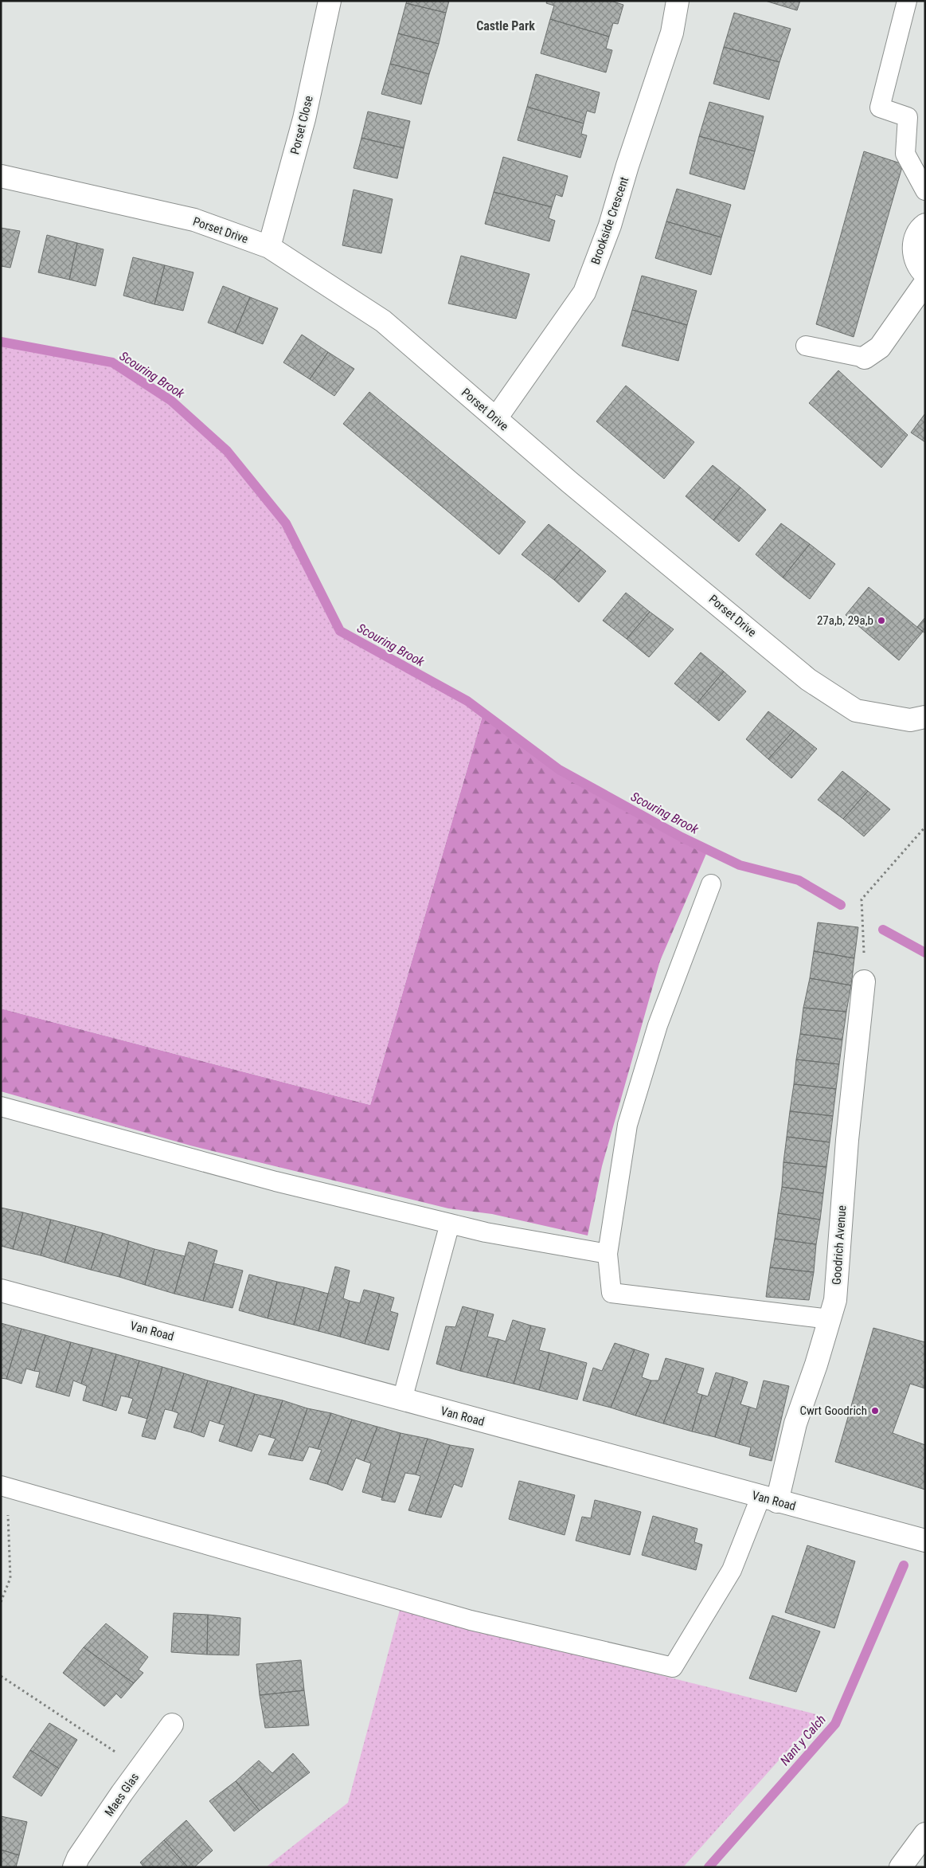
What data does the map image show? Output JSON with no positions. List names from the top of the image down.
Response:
{
  "streets": {
    "street": [
      "Porset Close",
      "Brookside Crescent",
      "Porset Drive",
      "Goodrich Avenue",
      "Van Road",
      "Maes Glas"
    ]
  },
  "crossings": [
    ["Porset Close", "Porset Drive"],
    ["Brookside Crescent", "Porset Drive"],
    ["Goodrich Avenue", "Van Road"]
  ],
  "districts": ["Castle Park"],
  "water": ["Scouring Brook", "Nant y Calch"],
  "places": ["27a,b, 29a,b", "Cwrt Goodrich"]
}
